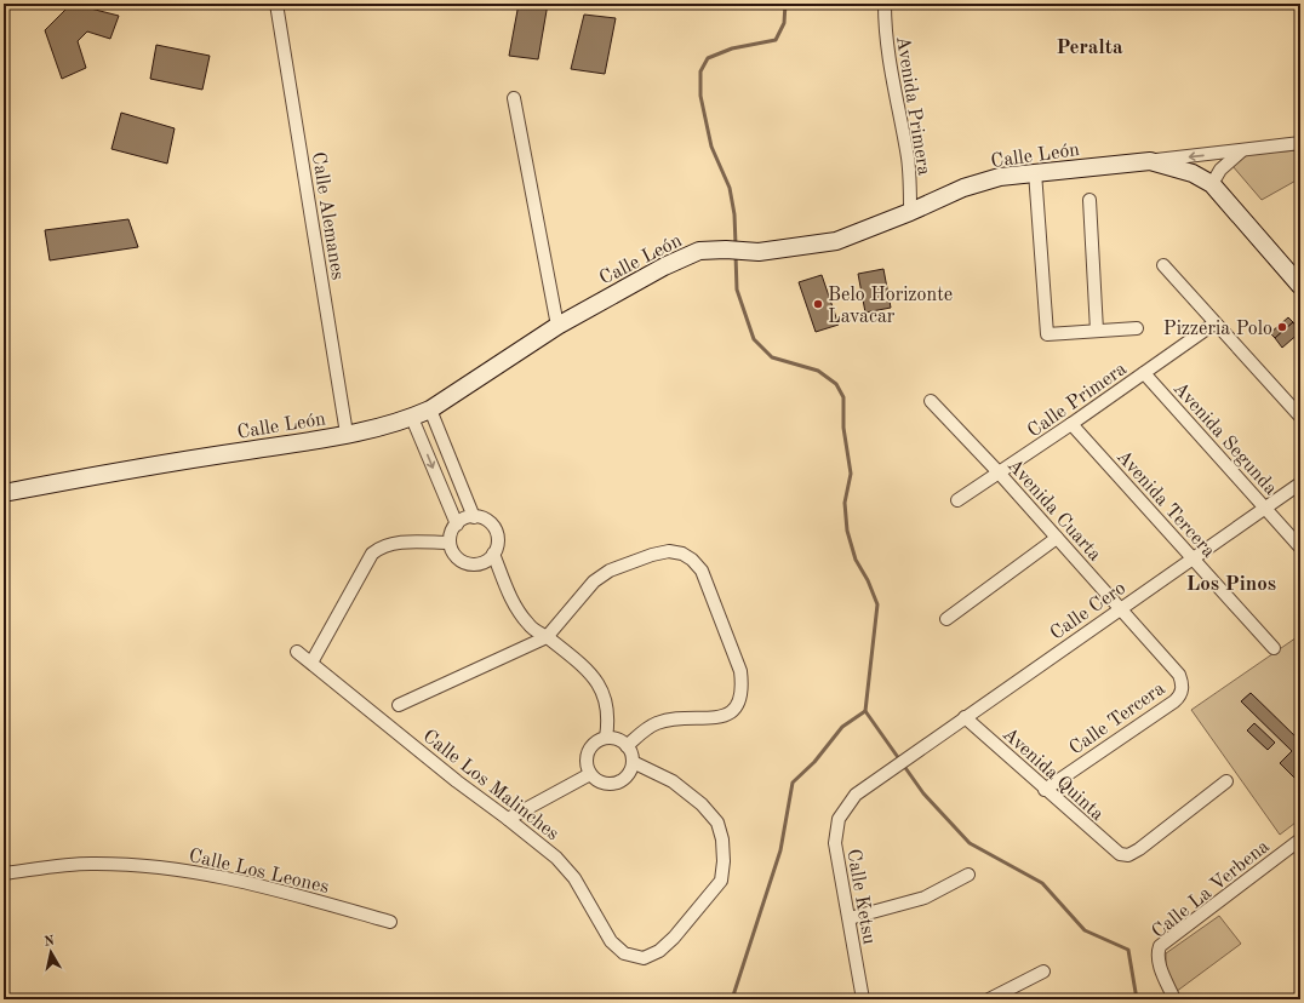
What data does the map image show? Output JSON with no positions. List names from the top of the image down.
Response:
{
  "streets": {
    "main road": ["Calle León"],
    "street": [
      "Avenida Primera",
      "Calle Alemanes",
      "Calle Primera",
      "Avenida Segunda",
      "Avenida Tercera",
      "Avenida Cuarta",
      "Calle Cero",
      "Calle Tercera",
      "Avenida Quinta",
      "Calle Los Malinches",
      "Calle Los Leones",
      "Calle La Verbena",
      "Calle Ketsu"
    ]
  },
  "crossings": [
    ["Avenida Primera", "Calle León"],
    ["Calle León", "Calle Alemanes"],
    ["Calle Primera", "Avenida Segunda"],
    ["Calle Primera", "Avenida Tercera"],
    ["Calle Primera", "Avenida Cuarta"],
    ["Avenida Segunda", "Calle Cero"],
    ["Avenida Tercera", "Calle Cero"],
    ["Avenida Cuarta", "Calle Cero"],
    ["Avenida Cuarta", "Calle Tercera"],
    ["Calle Cero", "Avenida Quinta"],
    ["Calle Cero", "Calle Ketsu"],
    ["Calle Tercera", "Avenida Quinta"]
  ],
  "districts": ["Peralta", "Los Pinos"],
  "places": ["Belo Horizonte Lavacar", "Pizzeria Polo"],
  "north": "top"
}
